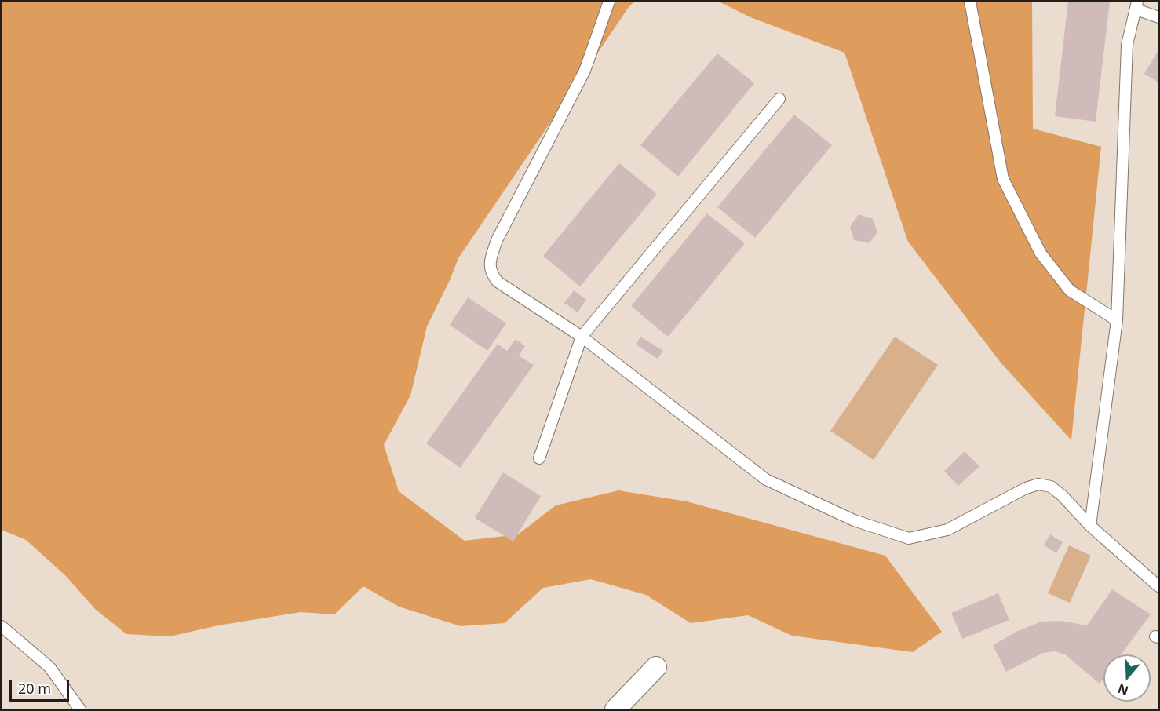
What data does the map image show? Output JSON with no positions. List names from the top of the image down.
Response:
{
  "scale_bar": "20 m",
  "north": "bottom"
}
